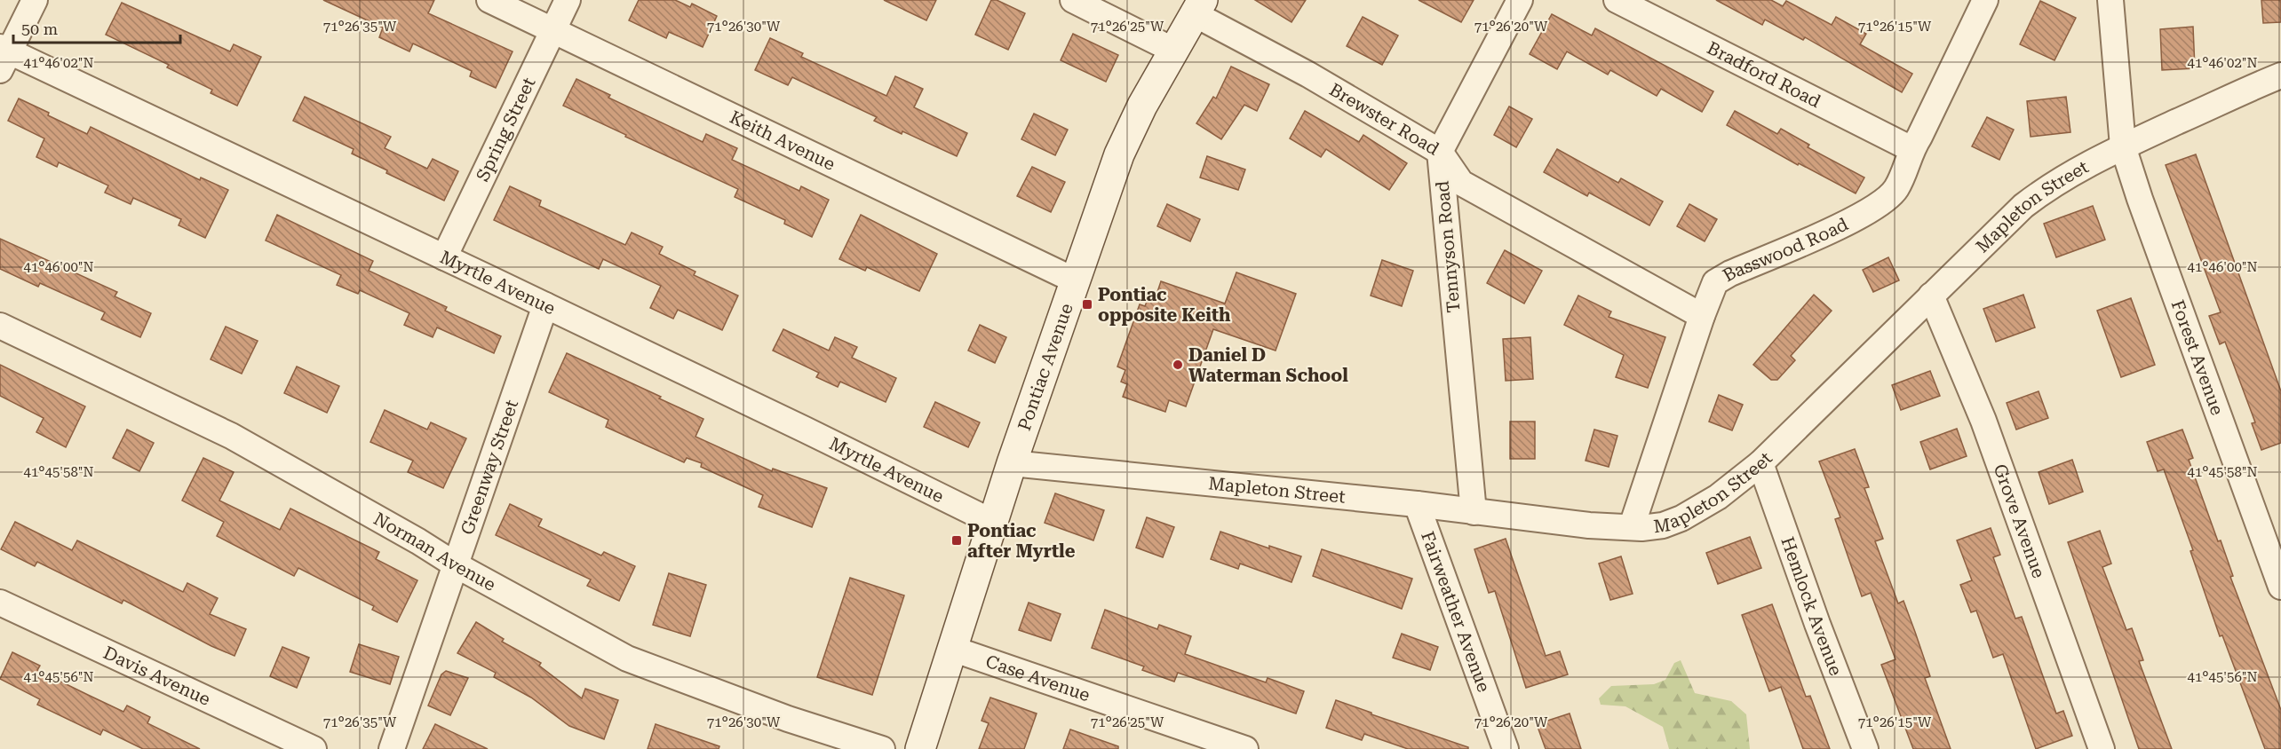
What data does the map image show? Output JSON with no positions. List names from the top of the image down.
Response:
{
  "streets": {
    "main road": ["Pontiac Avenue"],
    "street": [
      "Bradford Road",
      "Brewster Road",
      "Spring Street",
      "Keith Avenue",
      "Mapleton Street",
      "Tennyson Road",
      "Basswood Road",
      "Myrtle Avenue",
      "Forest Avenue",
      "Greenway Street",
      "Grove Avenue",
      "Norman Avenue",
      "Hemlock Avenue",
      "Fairweather Avenue",
      "Davis Avenue",
      "Case Avenue"
    ]
  },
  "crossings": [
    ["Bradford Road", "Basswood Road"],
    ["Brewster Road", "Tennyson Road"],
    ["Brewster Road", "Basswood Road"],
    ["Brewster Road", "Pontiac Avenue"],
    ["Spring Street", "Keith Avenue"],
    ["Spring Street", "Myrtle Avenue"],
    ["Keith Avenue", "Pontiac Avenue"],
    ["Mapleton Street", "Tennyson Road"],
    ["Mapleton Street", "Basswood Road"],
    ["Mapleton Street", "Forest Avenue"],
    ["Mapleton Street", "Pontiac Avenue"],
    ["Mapleton Street", "Grove Avenue"],
    ["Mapleton Street", "Hemlock Avenue"],
    ["Mapleton Street", "Fairweather Avenue"],
    ["Myrtle Avenue", "Pontiac Avenue"],
    ["Myrtle Avenue", "Greenway Street"],
    ["Pontiac Avenue", "Case Avenue"],
    ["Greenway Street", "Norman Avenue"]
  ],
  "places": {
    "transit": ["Pontiac opposite Keith", "Pontiac after Myrtle"],
    "other": ["Daniel D Waterman School"]
  },
  "scale_bar": "50 m",
  "coordinates": [
    "71°26'35\"W",
    "71°26'30\"W",
    "71°26'25\"W",
    "71°26'20\"W",
    "71°26'15\"W",
    "41°46'02\"N",
    "41°46'00\"N",
    "41°45'58\"N",
    "41°45'56\"N"
  ]
}
